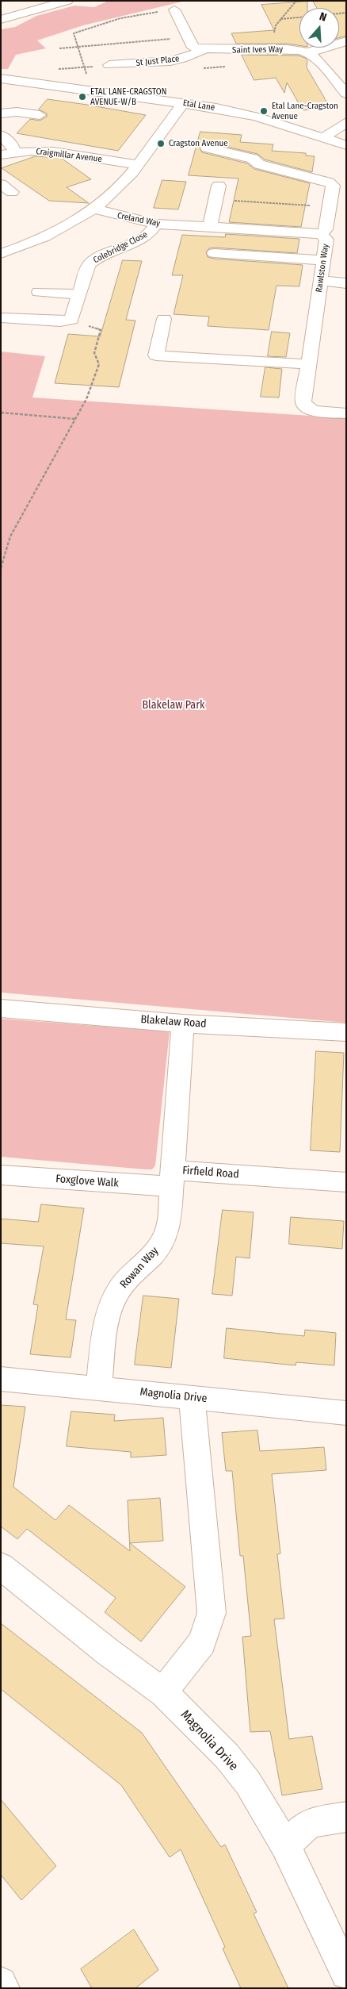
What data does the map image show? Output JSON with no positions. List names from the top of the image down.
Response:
{
  "streets": {
    "main road": [
      "Saint Ives Way",
      "St Just Place",
      "Etal Lane",
      "Craigmillar Avenue",
      "Creland Way",
      "Colebridge Close",
      "Rawlston Way",
      "Blakelaw Road",
      "Firfield Road",
      "Foxglove Walk",
      "Rowan Way",
      "Magnolia Drive"
    ]
  },
  "crossings": [
    ["Saint Ives Way", "St Just Place"],
    ["Creland Way", "Colebridge Close"],
    ["Creland Way", "Rawlston Way"],
    ["Blakelaw Road", "Firfield Road"],
    ["Firfield Road", "Foxglove Walk"],
    ["Firfield Road", "Rowan Way"],
    ["Foxglove Walk", "Rowan Way"],
    ["Rowan Way", "Magnolia Drive"]
  ],
  "parks": ["Blakelaw Park"],
  "places": ["ETAL LANE-CRAGSTON AVENUE-W/B", "Etal Lane-Cragston Avenue", "Cragston Avenue"],
  "north": "top"
}
